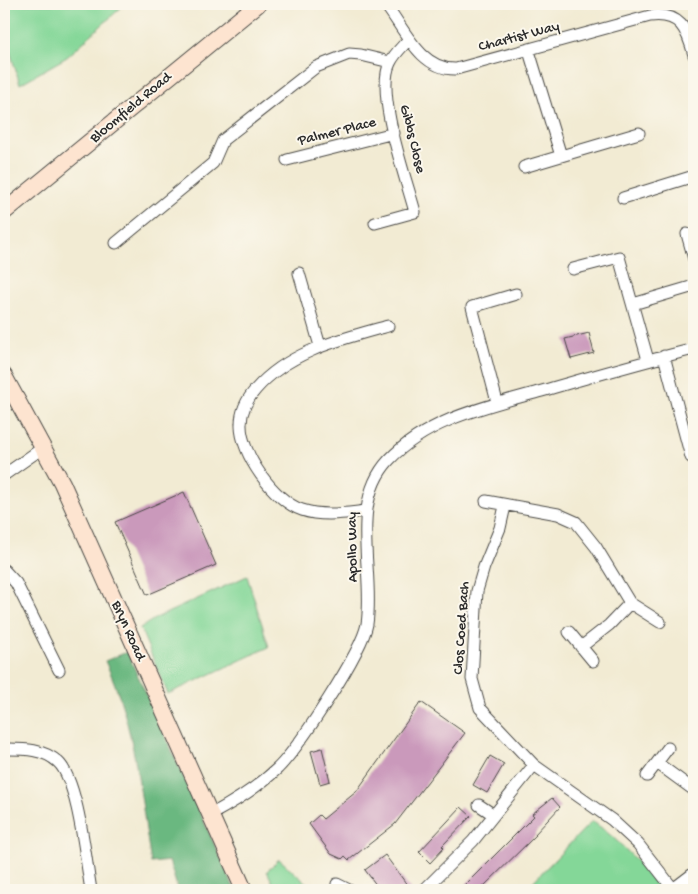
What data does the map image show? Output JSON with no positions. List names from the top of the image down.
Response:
{
  "streets": {
    "street": [
      "Chartist Way",
      "Bloomfield Road",
      "Palmer Place",
      "Gibbs Close",
      "Apollo Way",
      "Clos Coed Bach",
      "Bryn Road"
    ]
  },
  "crossings": [
    ["Chartist Way", "Gibbs Close"],
    ["Palmer Place", "Gibbs Close"],
    ["Apollo Way", "Bryn Road"]
  ]
}
